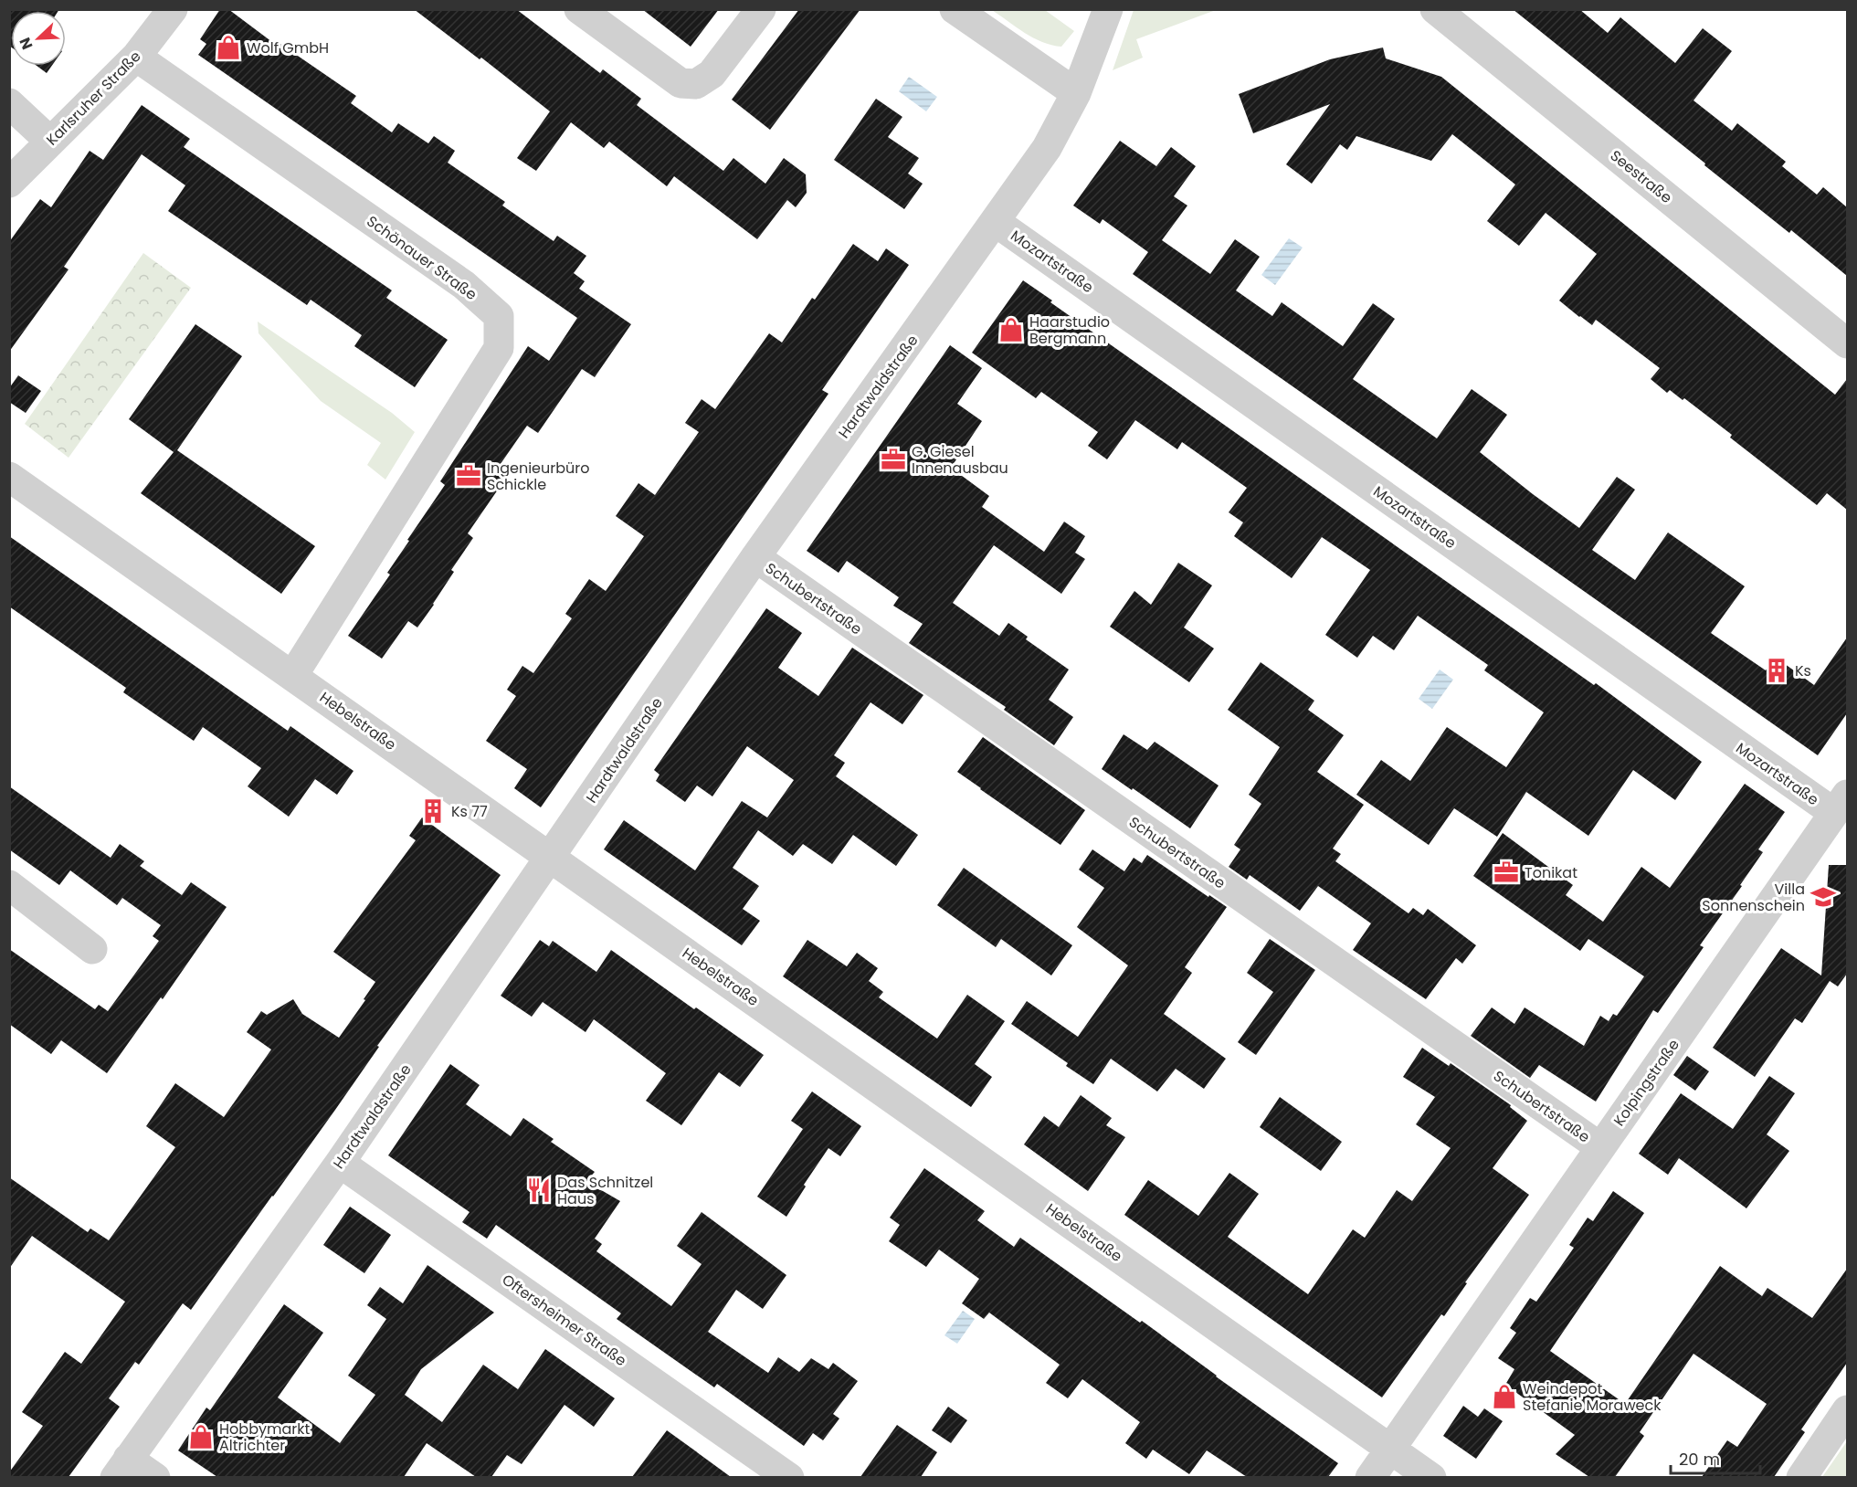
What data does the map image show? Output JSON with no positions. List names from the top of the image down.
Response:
{
  "streets": {
    "street": [
      "Karlsruher Straße",
      "Seestraße",
      "Schönauer Straße",
      "Mozartstraße",
      "Hardtwaldstraße",
      "Schubertstraße",
      "Hebelstraße",
      "Kolpingstraße",
      "Oftersheimer Straße"
    ]
  },
  "crossings": [
    ["Karlsruher Straße", "Schönauer Straße"],
    ["Schönauer Straße", "Hebelstraße"],
    ["Mozartstraße", "Hardtwaldstraße"],
    ["Mozartstraße", "Kolpingstraße"],
    ["Hardtwaldstraße", "Schubertstraße"],
    ["Hardtwaldstraße", "Hebelstraße"],
    ["Hardtwaldstraße", "Oftersheimer Straße"],
    ["Schubertstraße", "Kolpingstraße"],
    ["Hebelstraße", "Kolpingstraße"]
  ],
  "places": {
    "shop": [
      "Wolf GmbH",
      "Haarstudio Bergmann",
      "Weindepot Stefanie Moraweck",
      "Hobbymarkt Altrichter"
    ],
    "office": ["G. Giesel Innenausbau", "Ingenieurbüro Schickle", "Tonikat"],
    "building": ["Ks", "Ks 77"],
    "school or university": ["Villa Sonnenschein"],
    "restaurant": ["Das Schnitzel Haus"]
  },
  "scale_bar": "20 m",
  "north": "bottom left"
}
